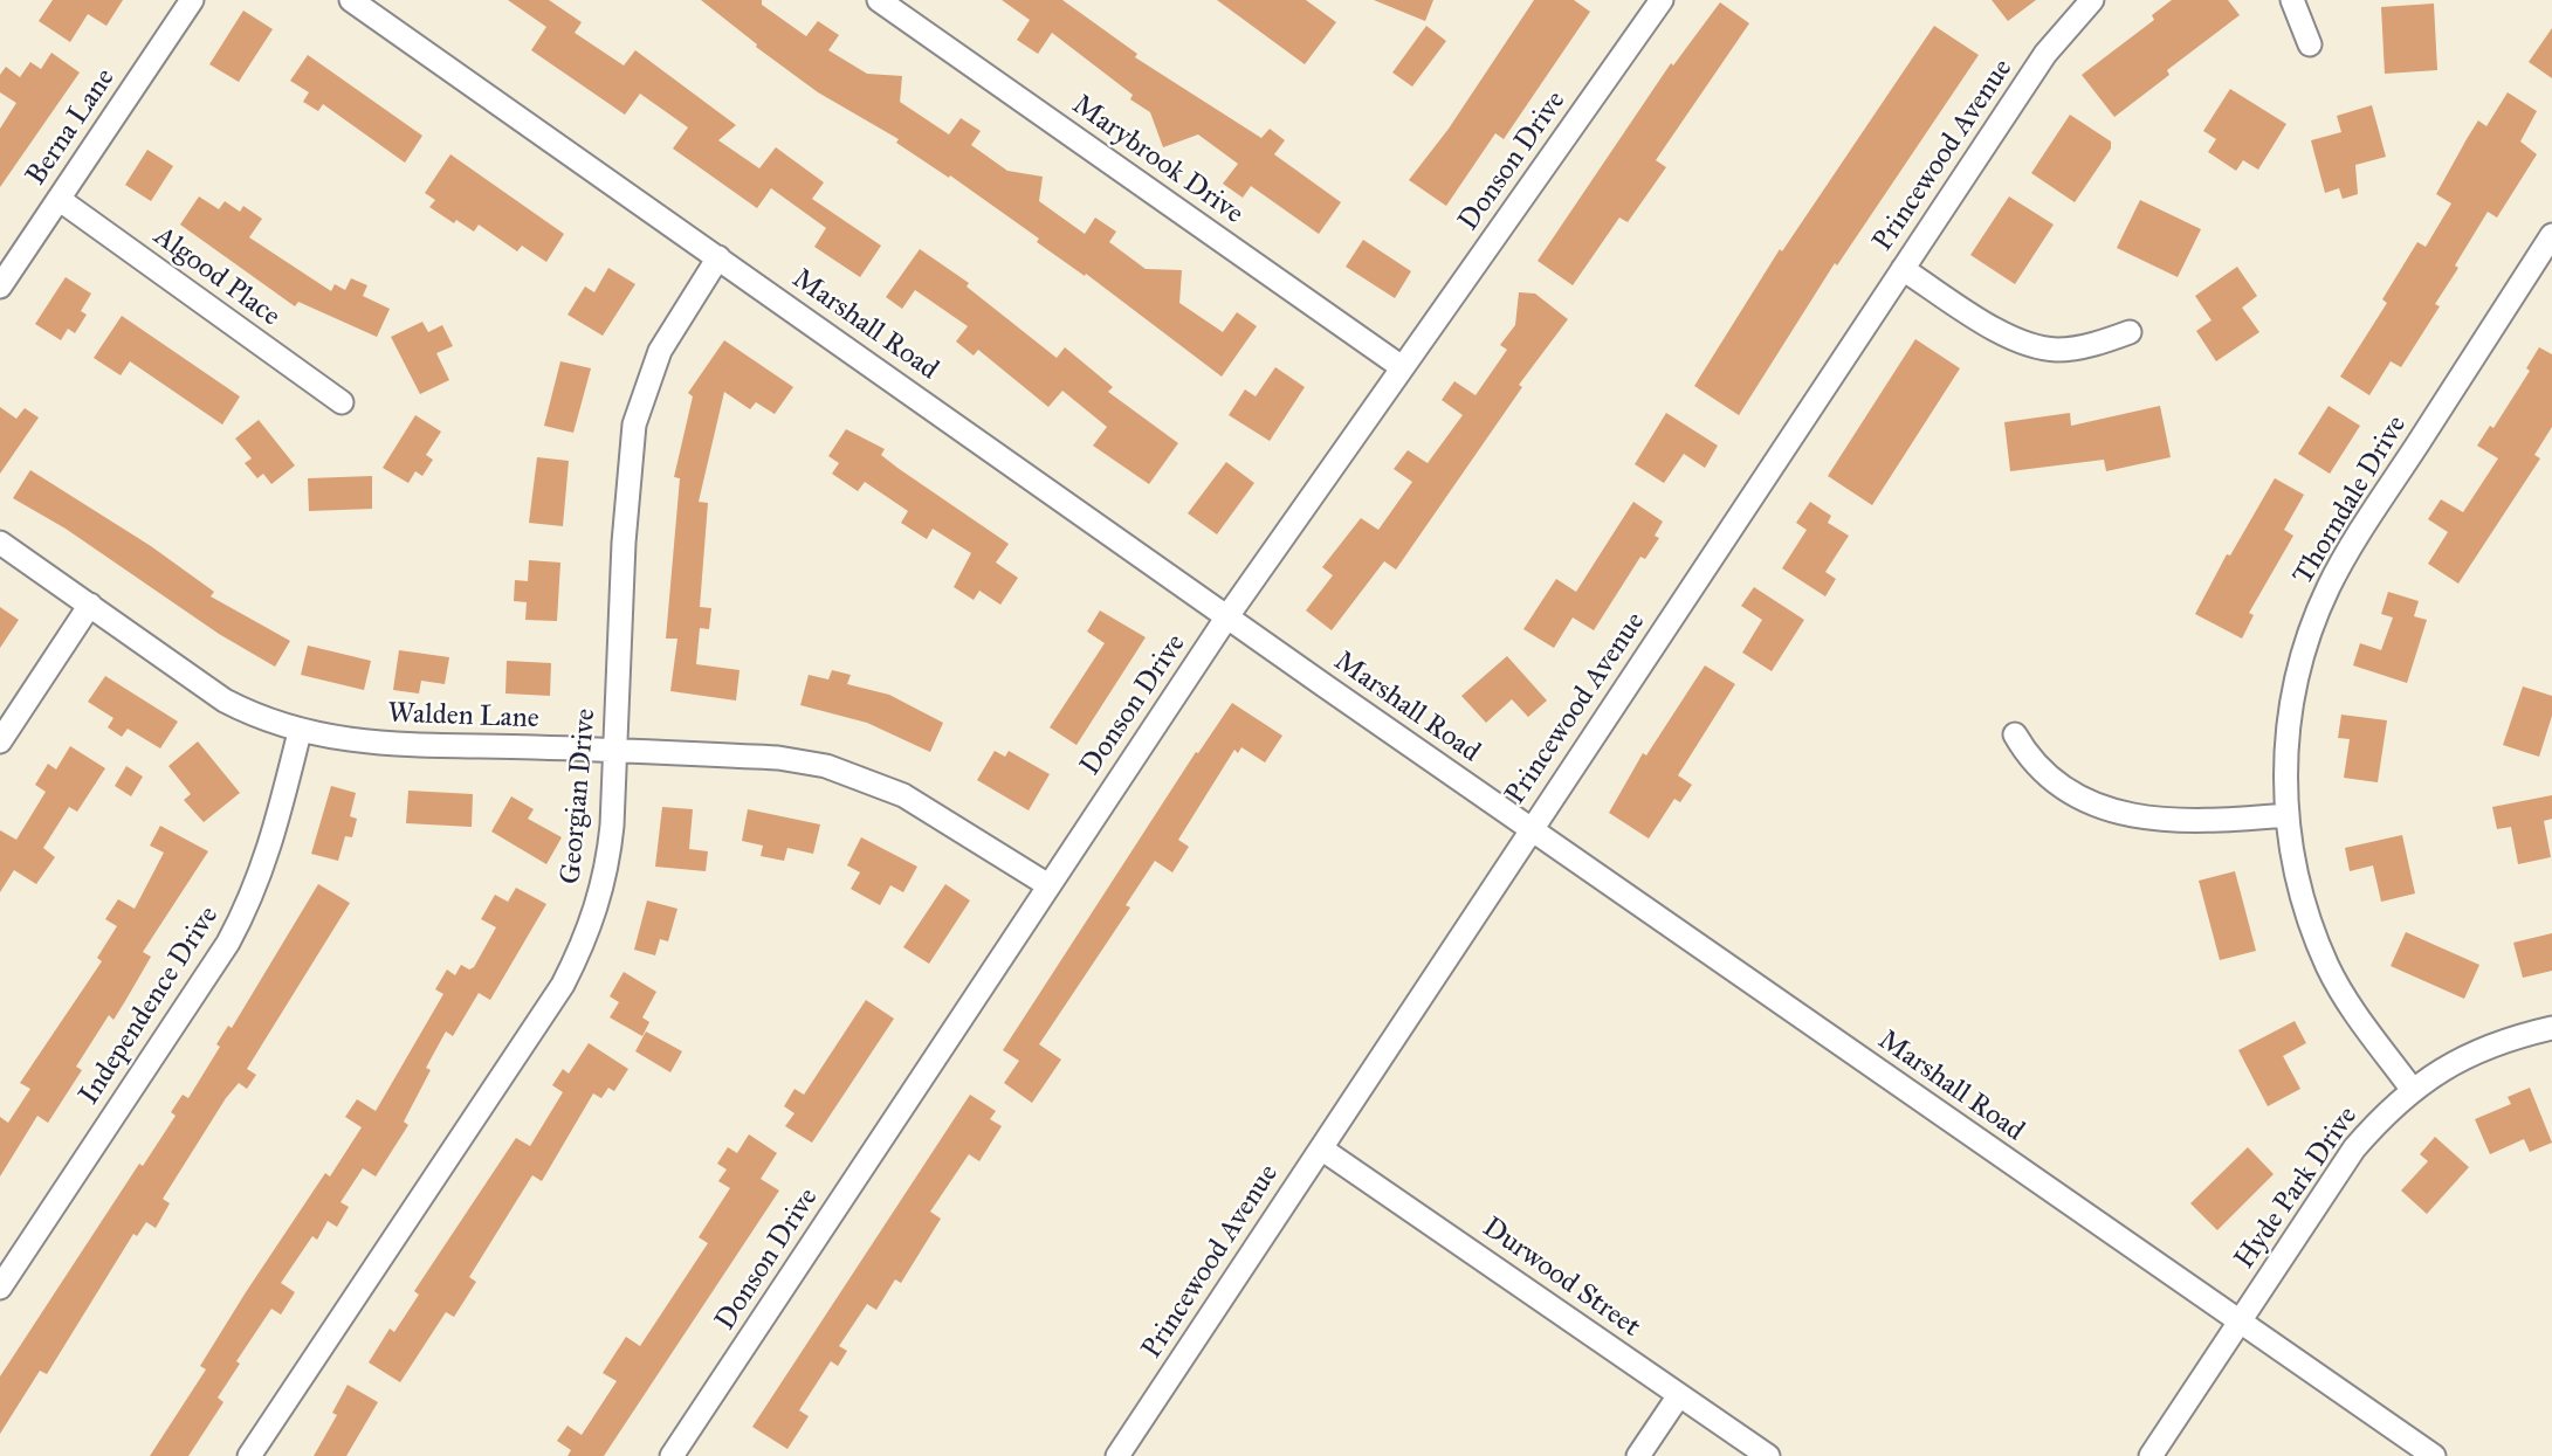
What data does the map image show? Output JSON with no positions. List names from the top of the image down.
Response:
{
  "streets": {
    "street": [
      "Berna Lane",
      "Princewood Avenue",
      "Marybrook Drive",
      "Donson Drive",
      "Algood Place",
      "Marshall Road",
      "Thorndale Drive",
      "Walden Lane",
      "Georgian Drive",
      "Independence Drive",
      "Hyde Park Drive",
      "Durwood Street"
    ]
  },
  "crossings": [
    ["Berna Lane", "Algood Place"],
    ["Princewood Avenue", "Marshall Road"],
    ["Princewood Avenue", "Durwood Street"],
    ["Marybrook Drive", "Donson Drive"],
    ["Donson Drive", "Marshall Road"],
    ["Donson Drive", "Walden Lane"],
    ["Marshall Road", "Georgian Drive"],
    ["Marshall Road", "Hyde Park Drive"],
    ["Thorndale Drive", "Hyde Park Drive"],
    ["Walden Lane", "Georgian Drive"],
    ["Walden Lane", "Independence Drive"]
  ]
}
